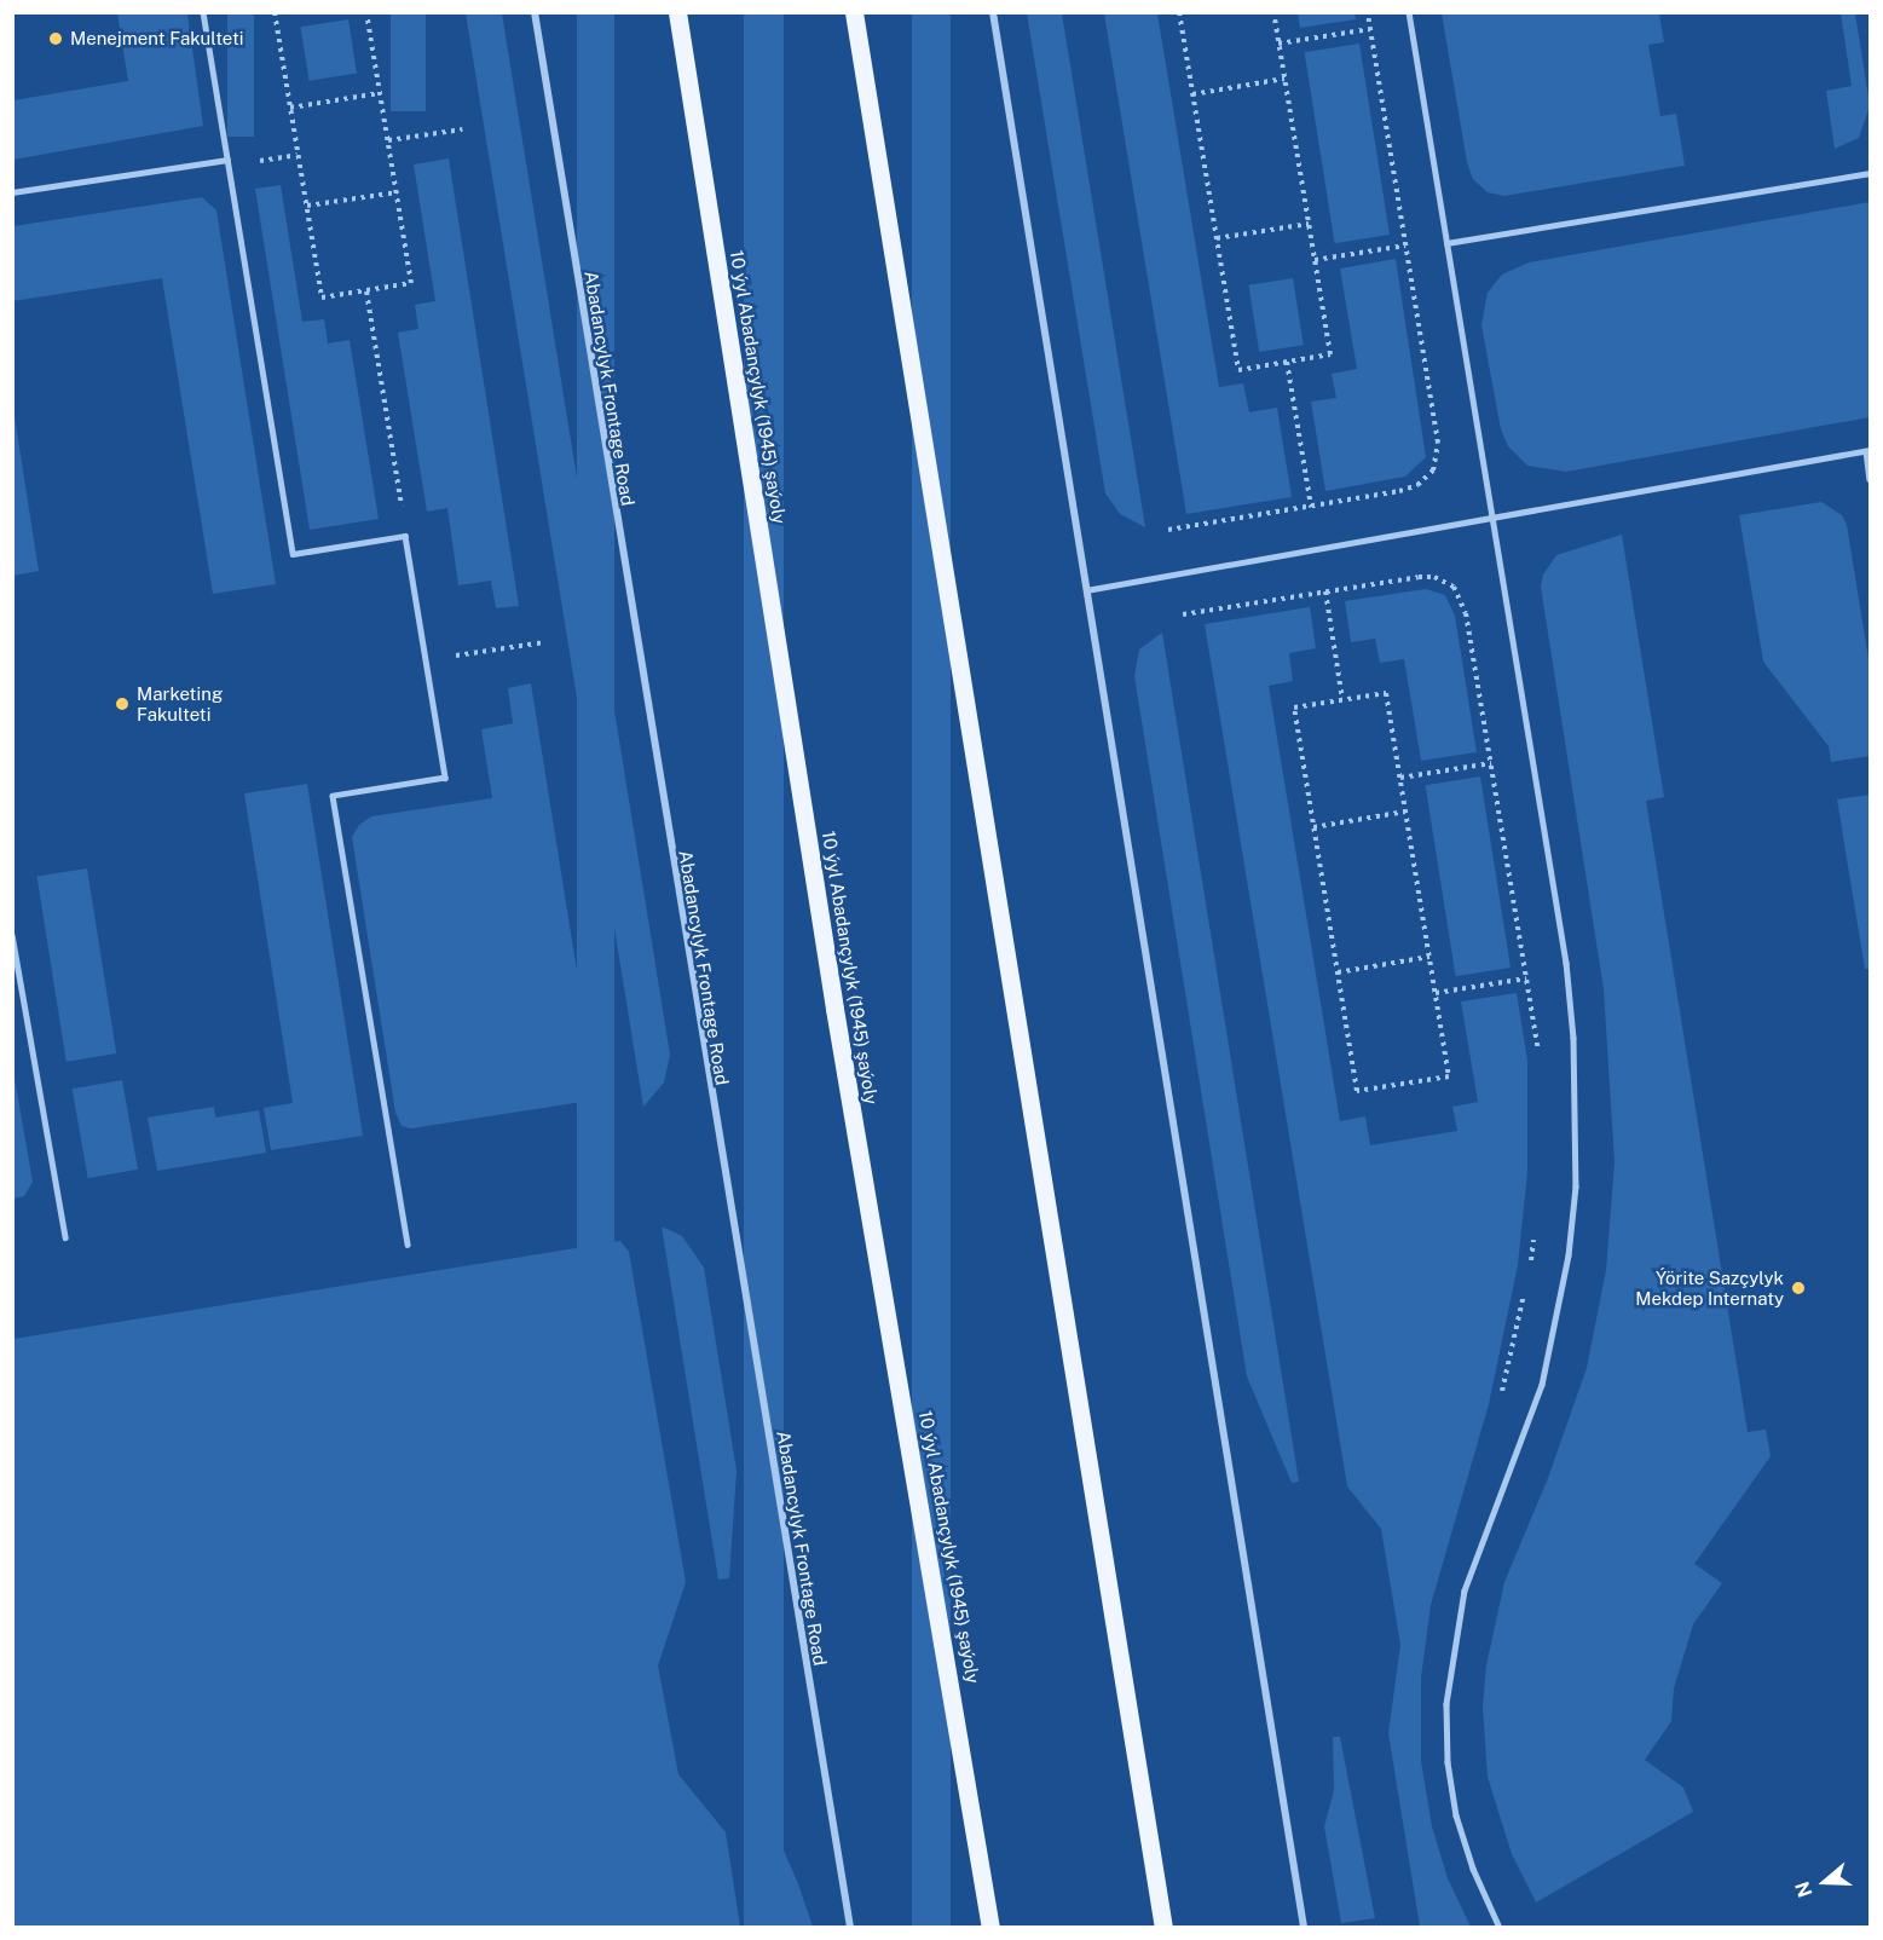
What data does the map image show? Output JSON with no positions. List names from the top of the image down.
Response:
{
  "streets": {
    "main road": ["10 ýyl Abadançylyk (1945) şaýoly"],
    "street": ["Abadancylyk Frontage Road"]
  },
  "places": ["Menejment Fakulteti", "Marketing Fakulteti", "Ýörite Sazçylyk Mekdep Internaty"],
  "north": "left"
}
